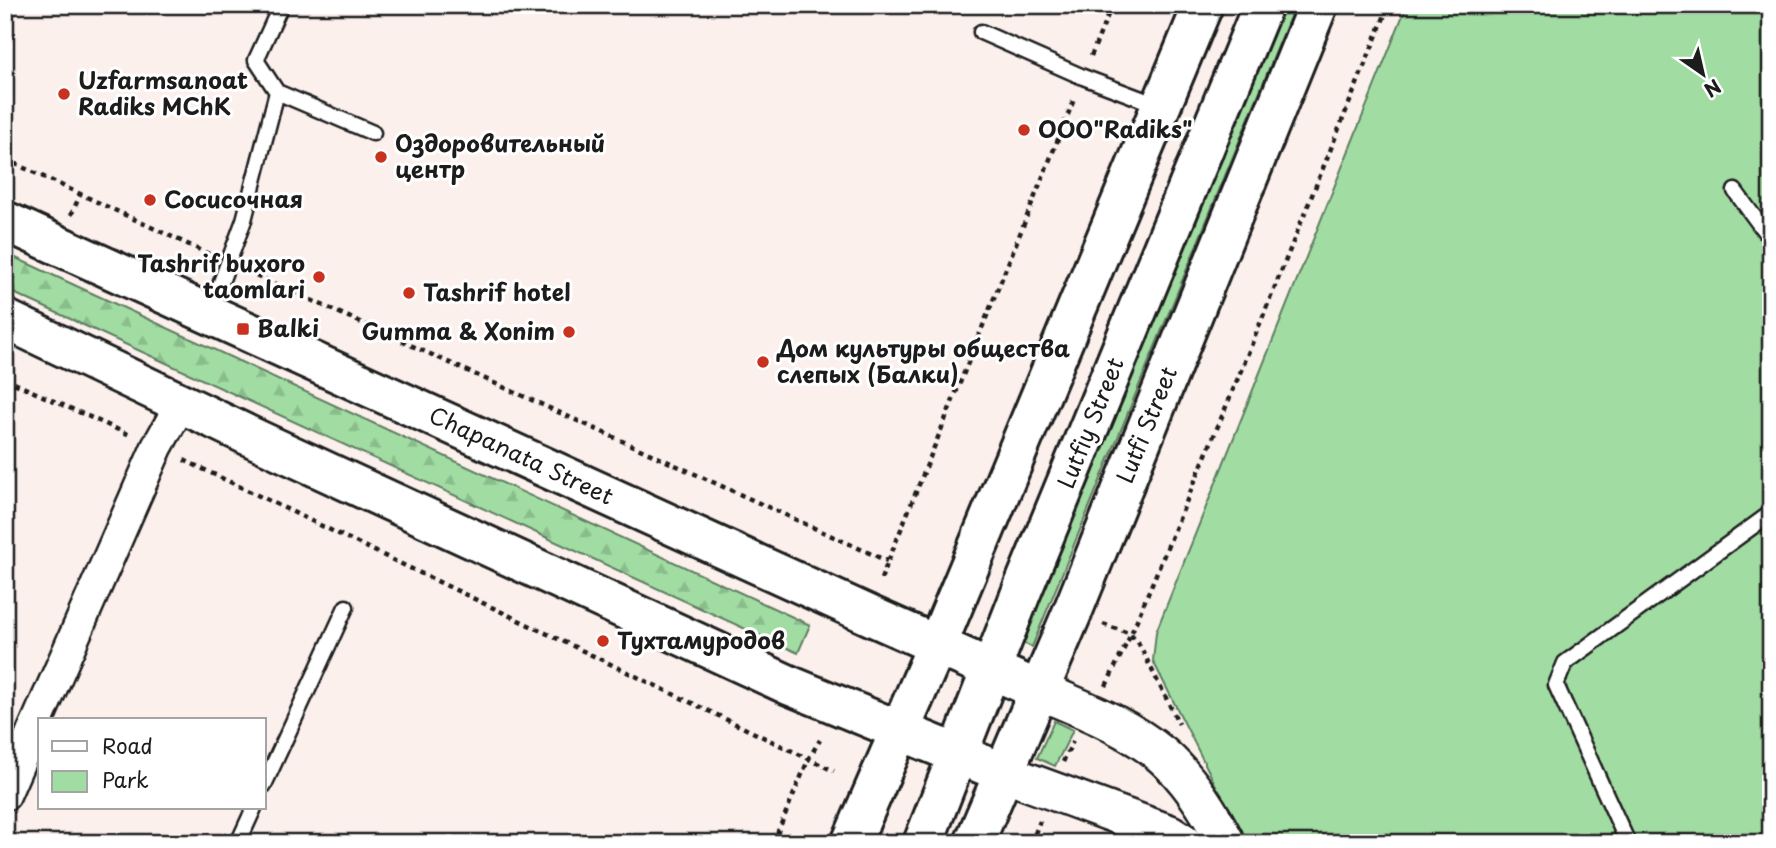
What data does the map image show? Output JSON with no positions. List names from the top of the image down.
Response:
{
  "streets": {
    "main road": ["Lutfiy Street", "Lutfi Street", "Chapanata Street"]
  },
  "crossings": [
    ["Lutfiy Street", "Chapanata Street"],
    ["Lutfi Street", "Chapanata Street"]
  ],
  "places": {
    "other": [
      "Uzfarmsanoat Radiks MChK",
      "OOO\"Radiks\"",
      "Оздоровительный центр",
      "Сосисочная",
      "Tashrif buxoro taomlari",
      "Tashrif hotel",
      "Gumma & Xonim",
      "Дом культуры общества слепых (Балки)",
      "Тухтамуродов"
    ],
    "transit": ["Balki"]
  },
  "legend": ["Road", "Park"],
  "north": "bottom right"
}
